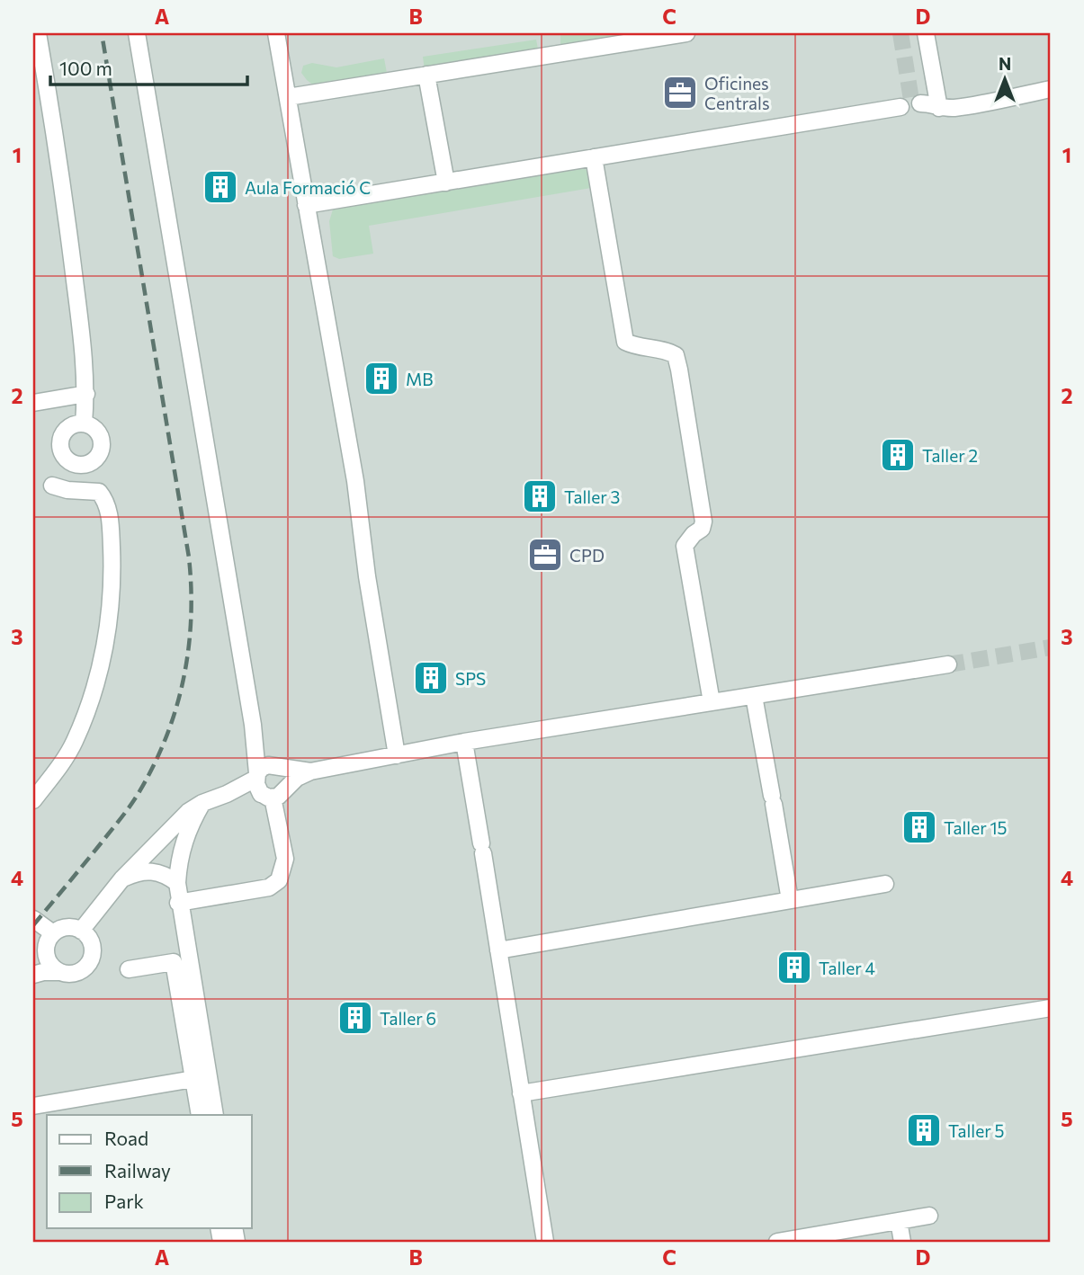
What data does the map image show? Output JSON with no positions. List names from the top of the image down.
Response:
{
  "places": {
    "office": ["Oficines Centrals", "CPD"],
    "building": [
      "Aula Formació C",
      "MB",
      "Taller 2",
      "Taller 3",
      "SPS",
      "Taller 15",
      "Taller 4",
      "Taller 6",
      "Taller 5"
    ]
  },
  "legend": ["Road", "Railway", "Park"],
  "scale_bar": "100 m",
  "north": "top",
  "grid": {
    "columns": [
      "A",
      "B",
      "C",
      "D"
    ],
    "rows": [
      "1",
      "2",
      "3",
      "4",
      "5"
    ]
  }
}
